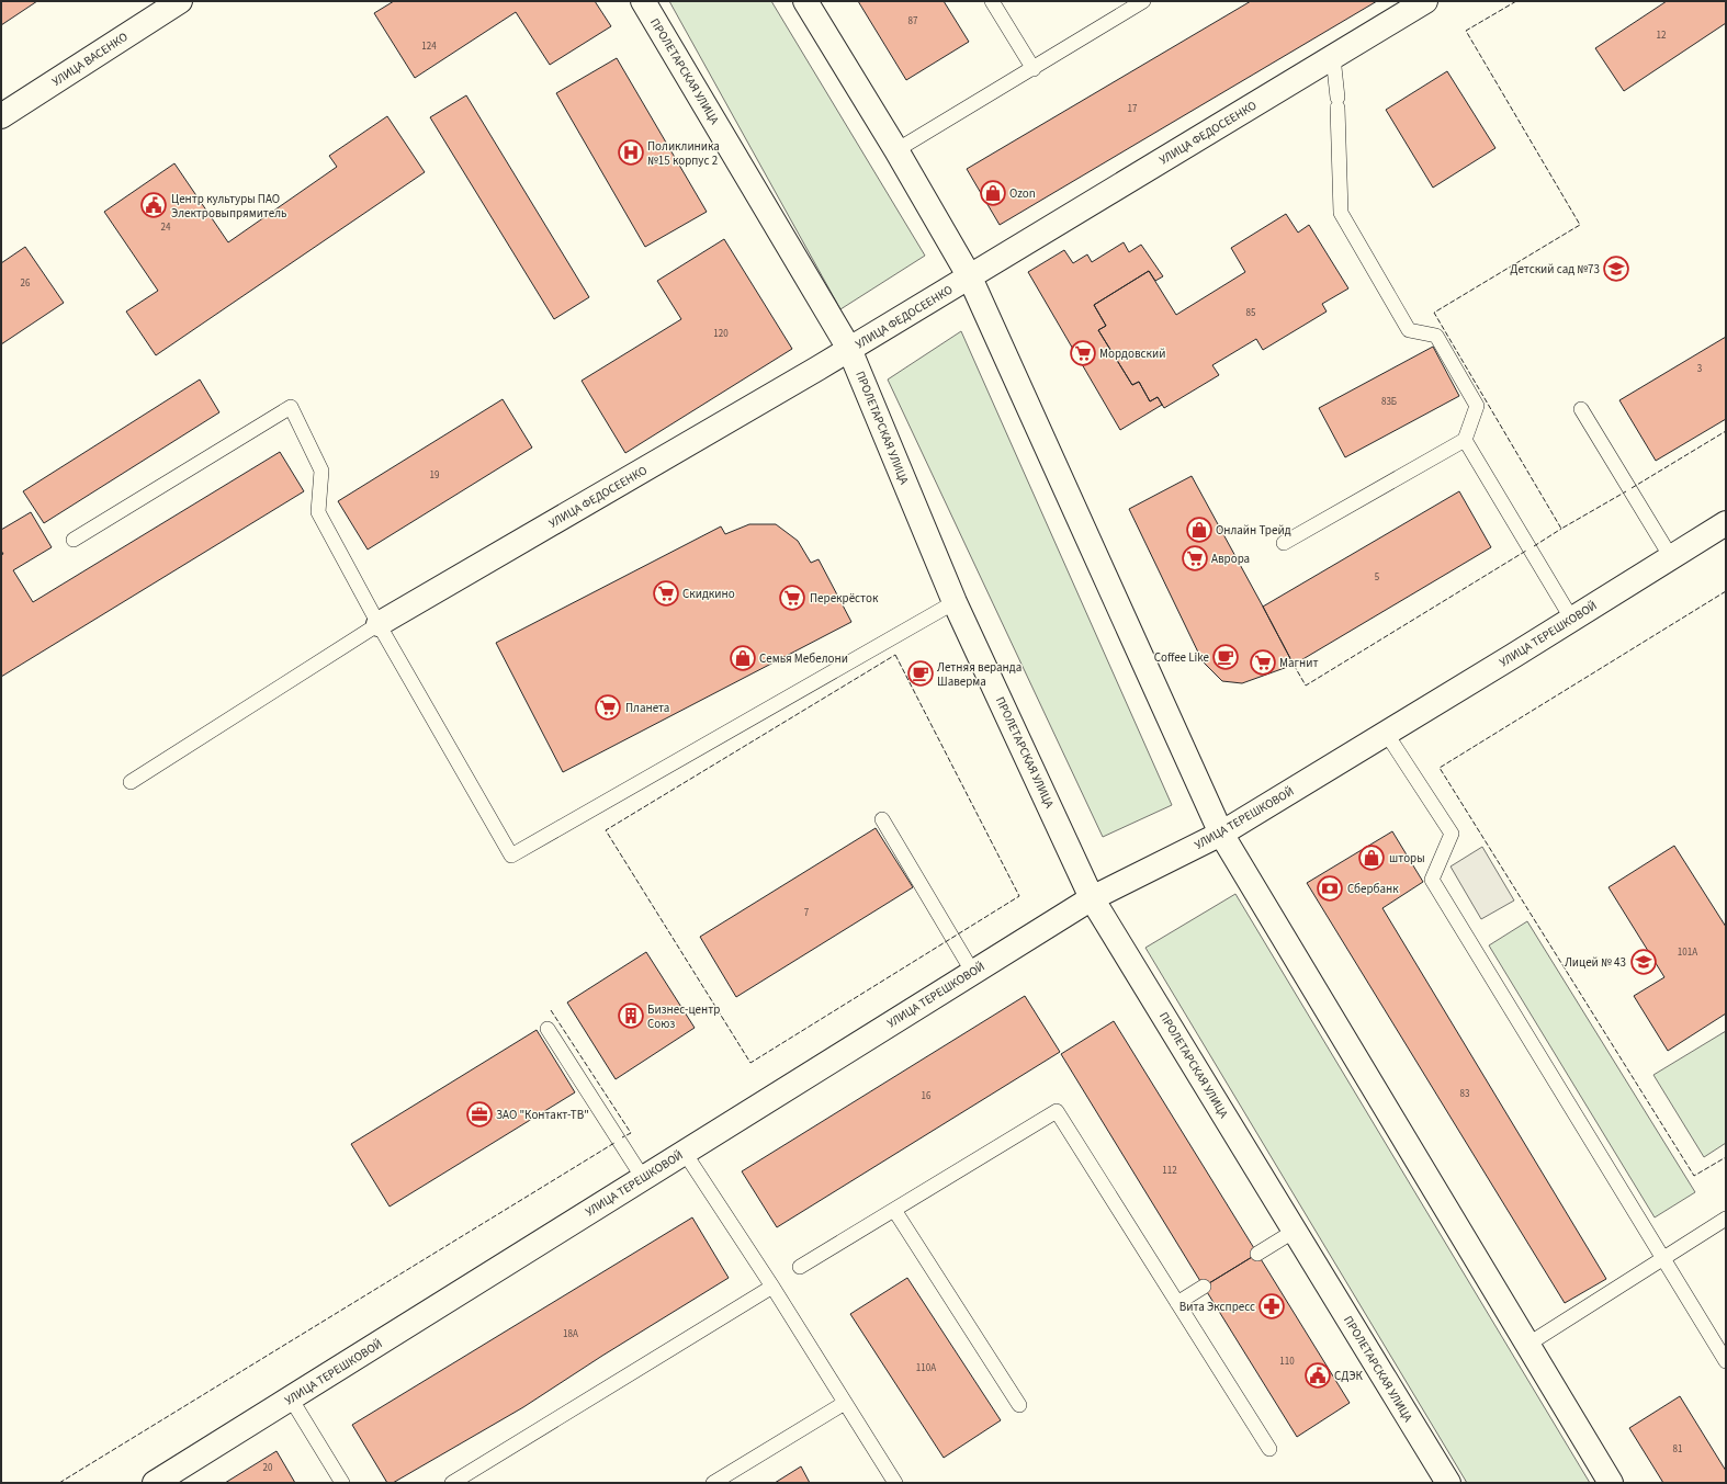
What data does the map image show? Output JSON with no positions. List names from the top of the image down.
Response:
{
  "streets": {
    "street": [
      "УЛИЦА ВАСЕНКО",
      "ПРОЛЕТАРСКАЯ УЛИЦА",
      "УЛИЦА ФЕДОСЕЕНКО",
      "УЛИЦА ТЕРЕШКОВОЙ"
    ]
  },
  "crossings": [
    ["ПРОЛЕТАРСКАЯ УЛИЦА", "УЛИЦА ФЕДОСЕЕНКО"],
    ["ПРОЛЕТАРСКАЯ УЛИЦА", "УЛИЦА ТЕРЕШКОВОЙ"]
  ],
  "places": {
    "hospital": ["Поликлиника №15 корпус 2"],
    "shop": [
      "Ozon",
      "Онлайн Трейд",
      "Семья Мебелони",
      "шторы"
    ],
    "public building": ["Центр культуры ПАО Электровыпрямитель", "СДЭК"],
    "school or university": ["Детский сад №73", "Лицей № 43"],
    "supermarket": [
      "Мордовский",
      "Аврора",
      "Скидкино",
      "Перекрёсток",
      "Магнит",
      "Планета"
    ],
    "cafe": ["Coffee Like", "Летняя веранда Шаверма"],
    "bank": ["Сбербанк"],
    "building": ["Бизнес-центр Союз"],
    "office": ["ЗАО \"Контакт-ТВ\""],
    "pharmacy": ["Вита Экспресс"]
  },
  "house_numbers": [
    "87",
    "12",
    "124",
    "17",
    "24",
    "26",
    "85",
    "120",
    "3",
    "83Б",
    "19",
    "5",
    "7",
    "101А",
    "83",
    "16",
    "112",
    "18А",
    "110",
    "110А",
    "81",
    "20"
  ]
}
